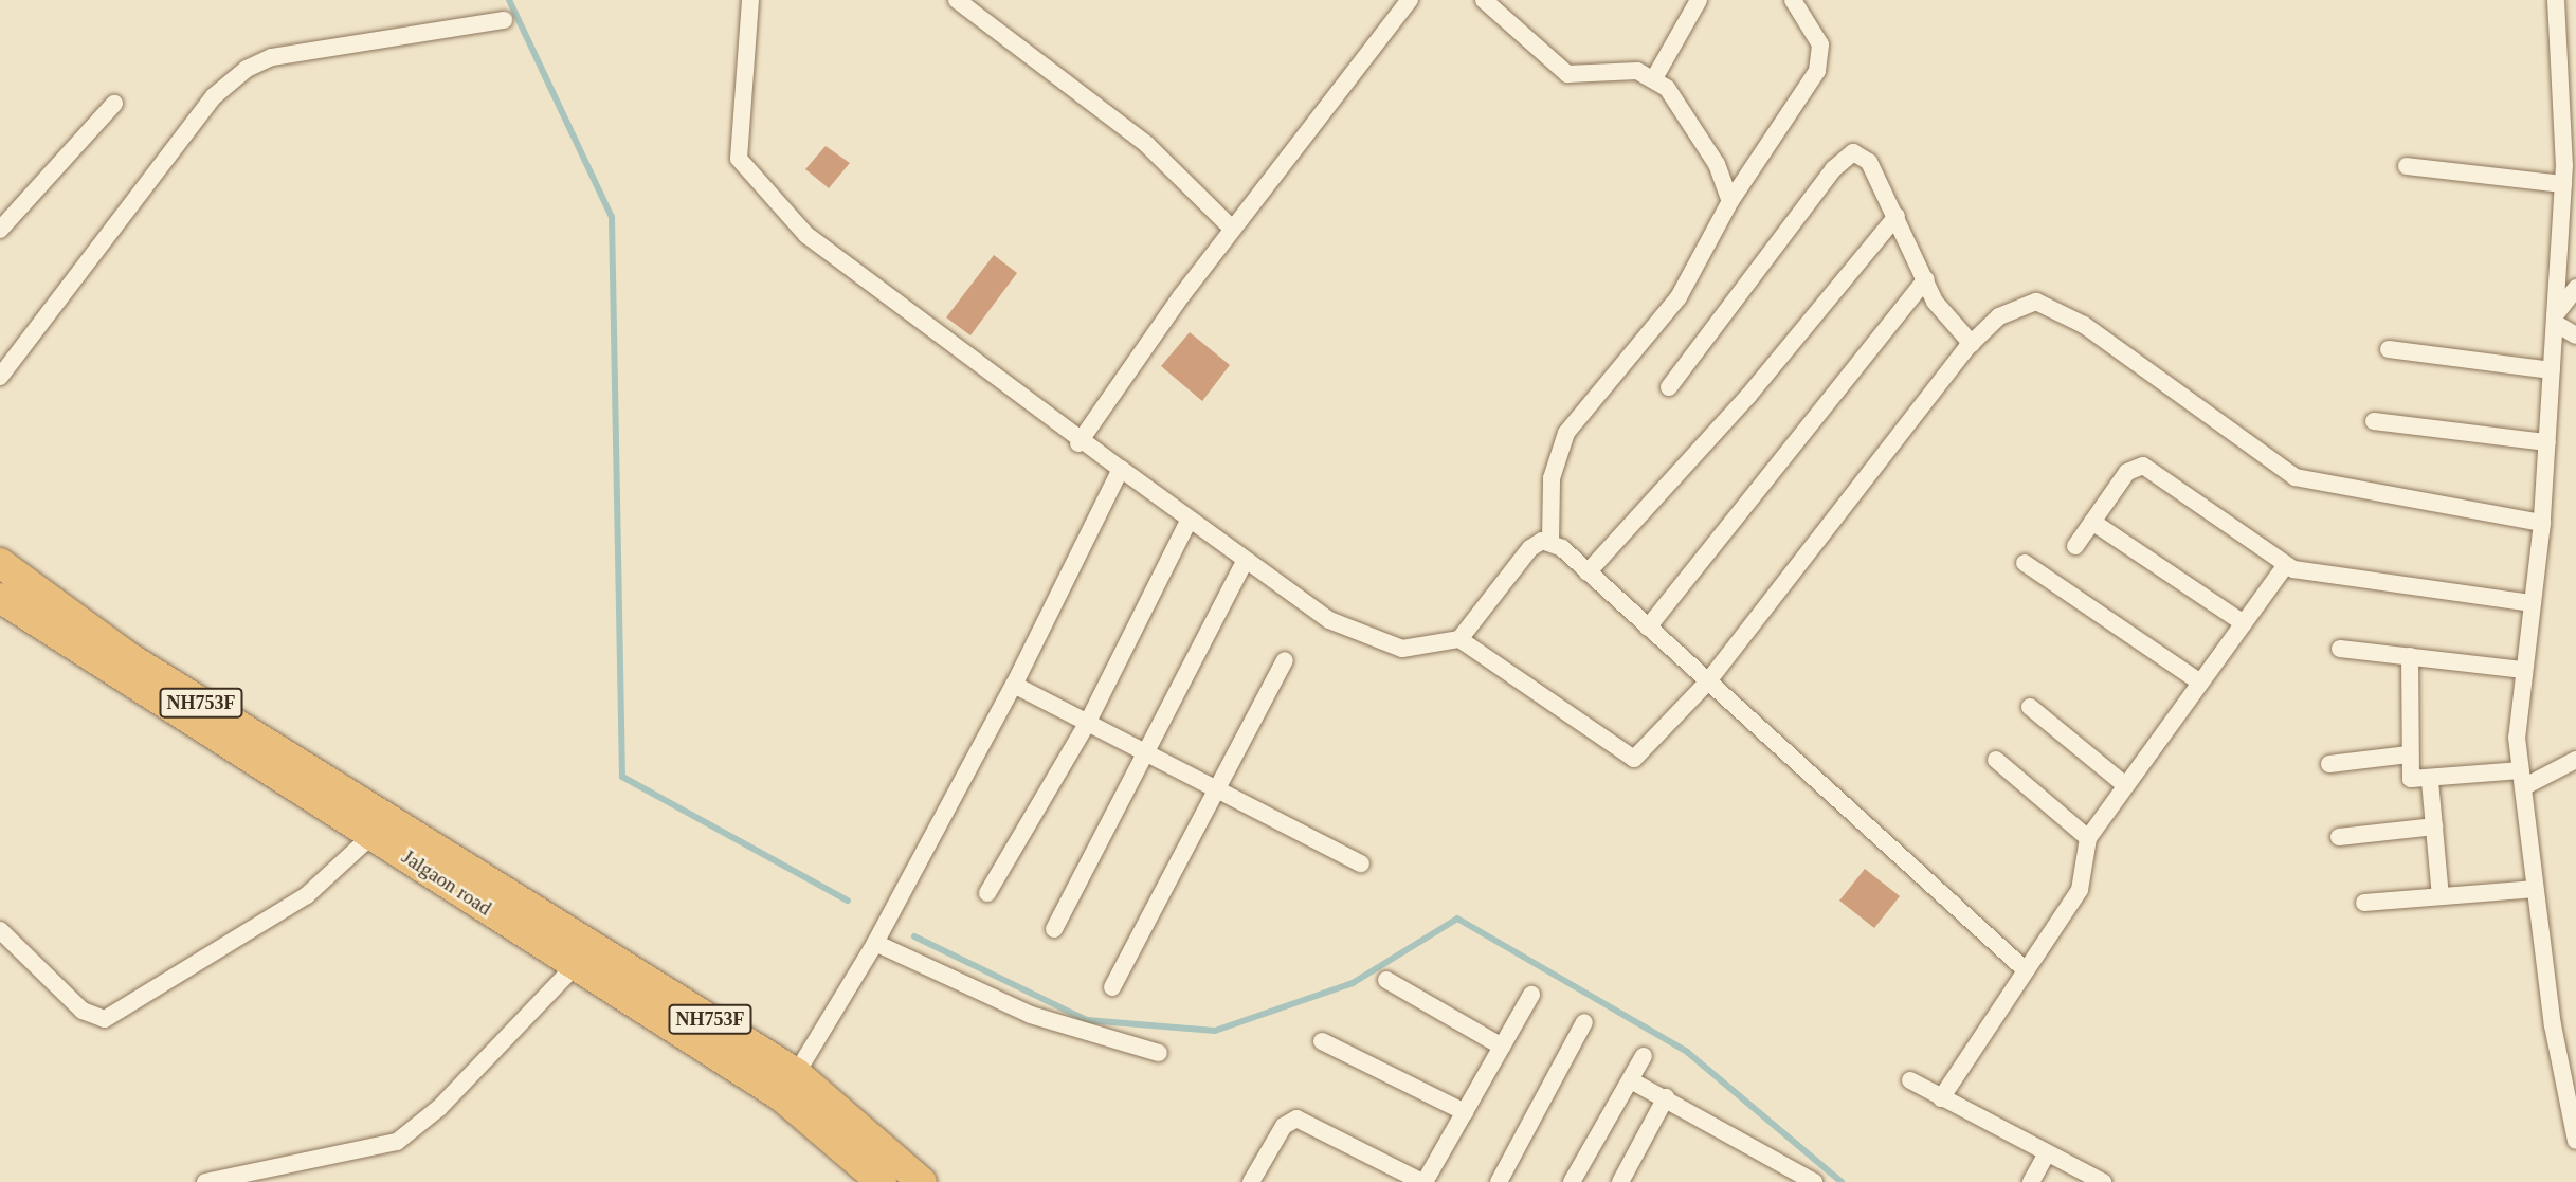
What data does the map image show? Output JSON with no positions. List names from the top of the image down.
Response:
{
  "streets": {
    "highway": ["NH753F", "Jalgaon road"]
  },
  "crossings": [
    ["NH753F", "Jalgaon road"]
  ]
}
